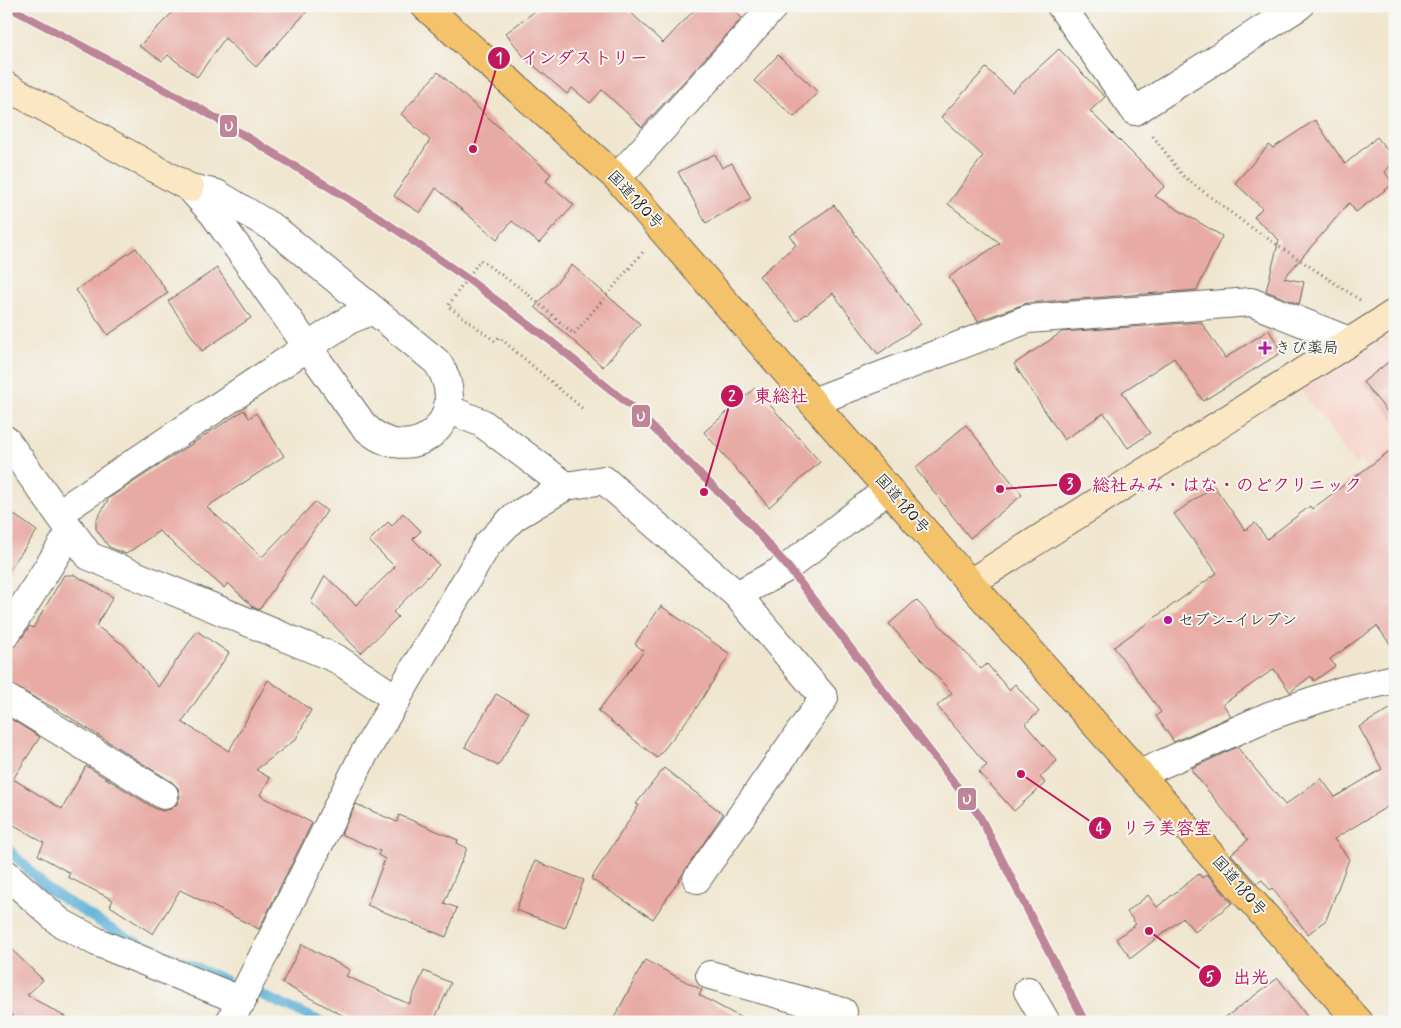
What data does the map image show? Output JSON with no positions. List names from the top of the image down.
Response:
{
  "streets": {
    "highway": ["国道180号"]
  },
  "places": {
    "other": [
      "インダストリー",
      "総社みみ・はな・のどクリニック",
      "東総社",
      "セブン-イレブン",
      "リラ美容室",
      "出光"
    ],
    "health": ["きび薬局"]
  },
  "lines": ["transit line U"]
}
